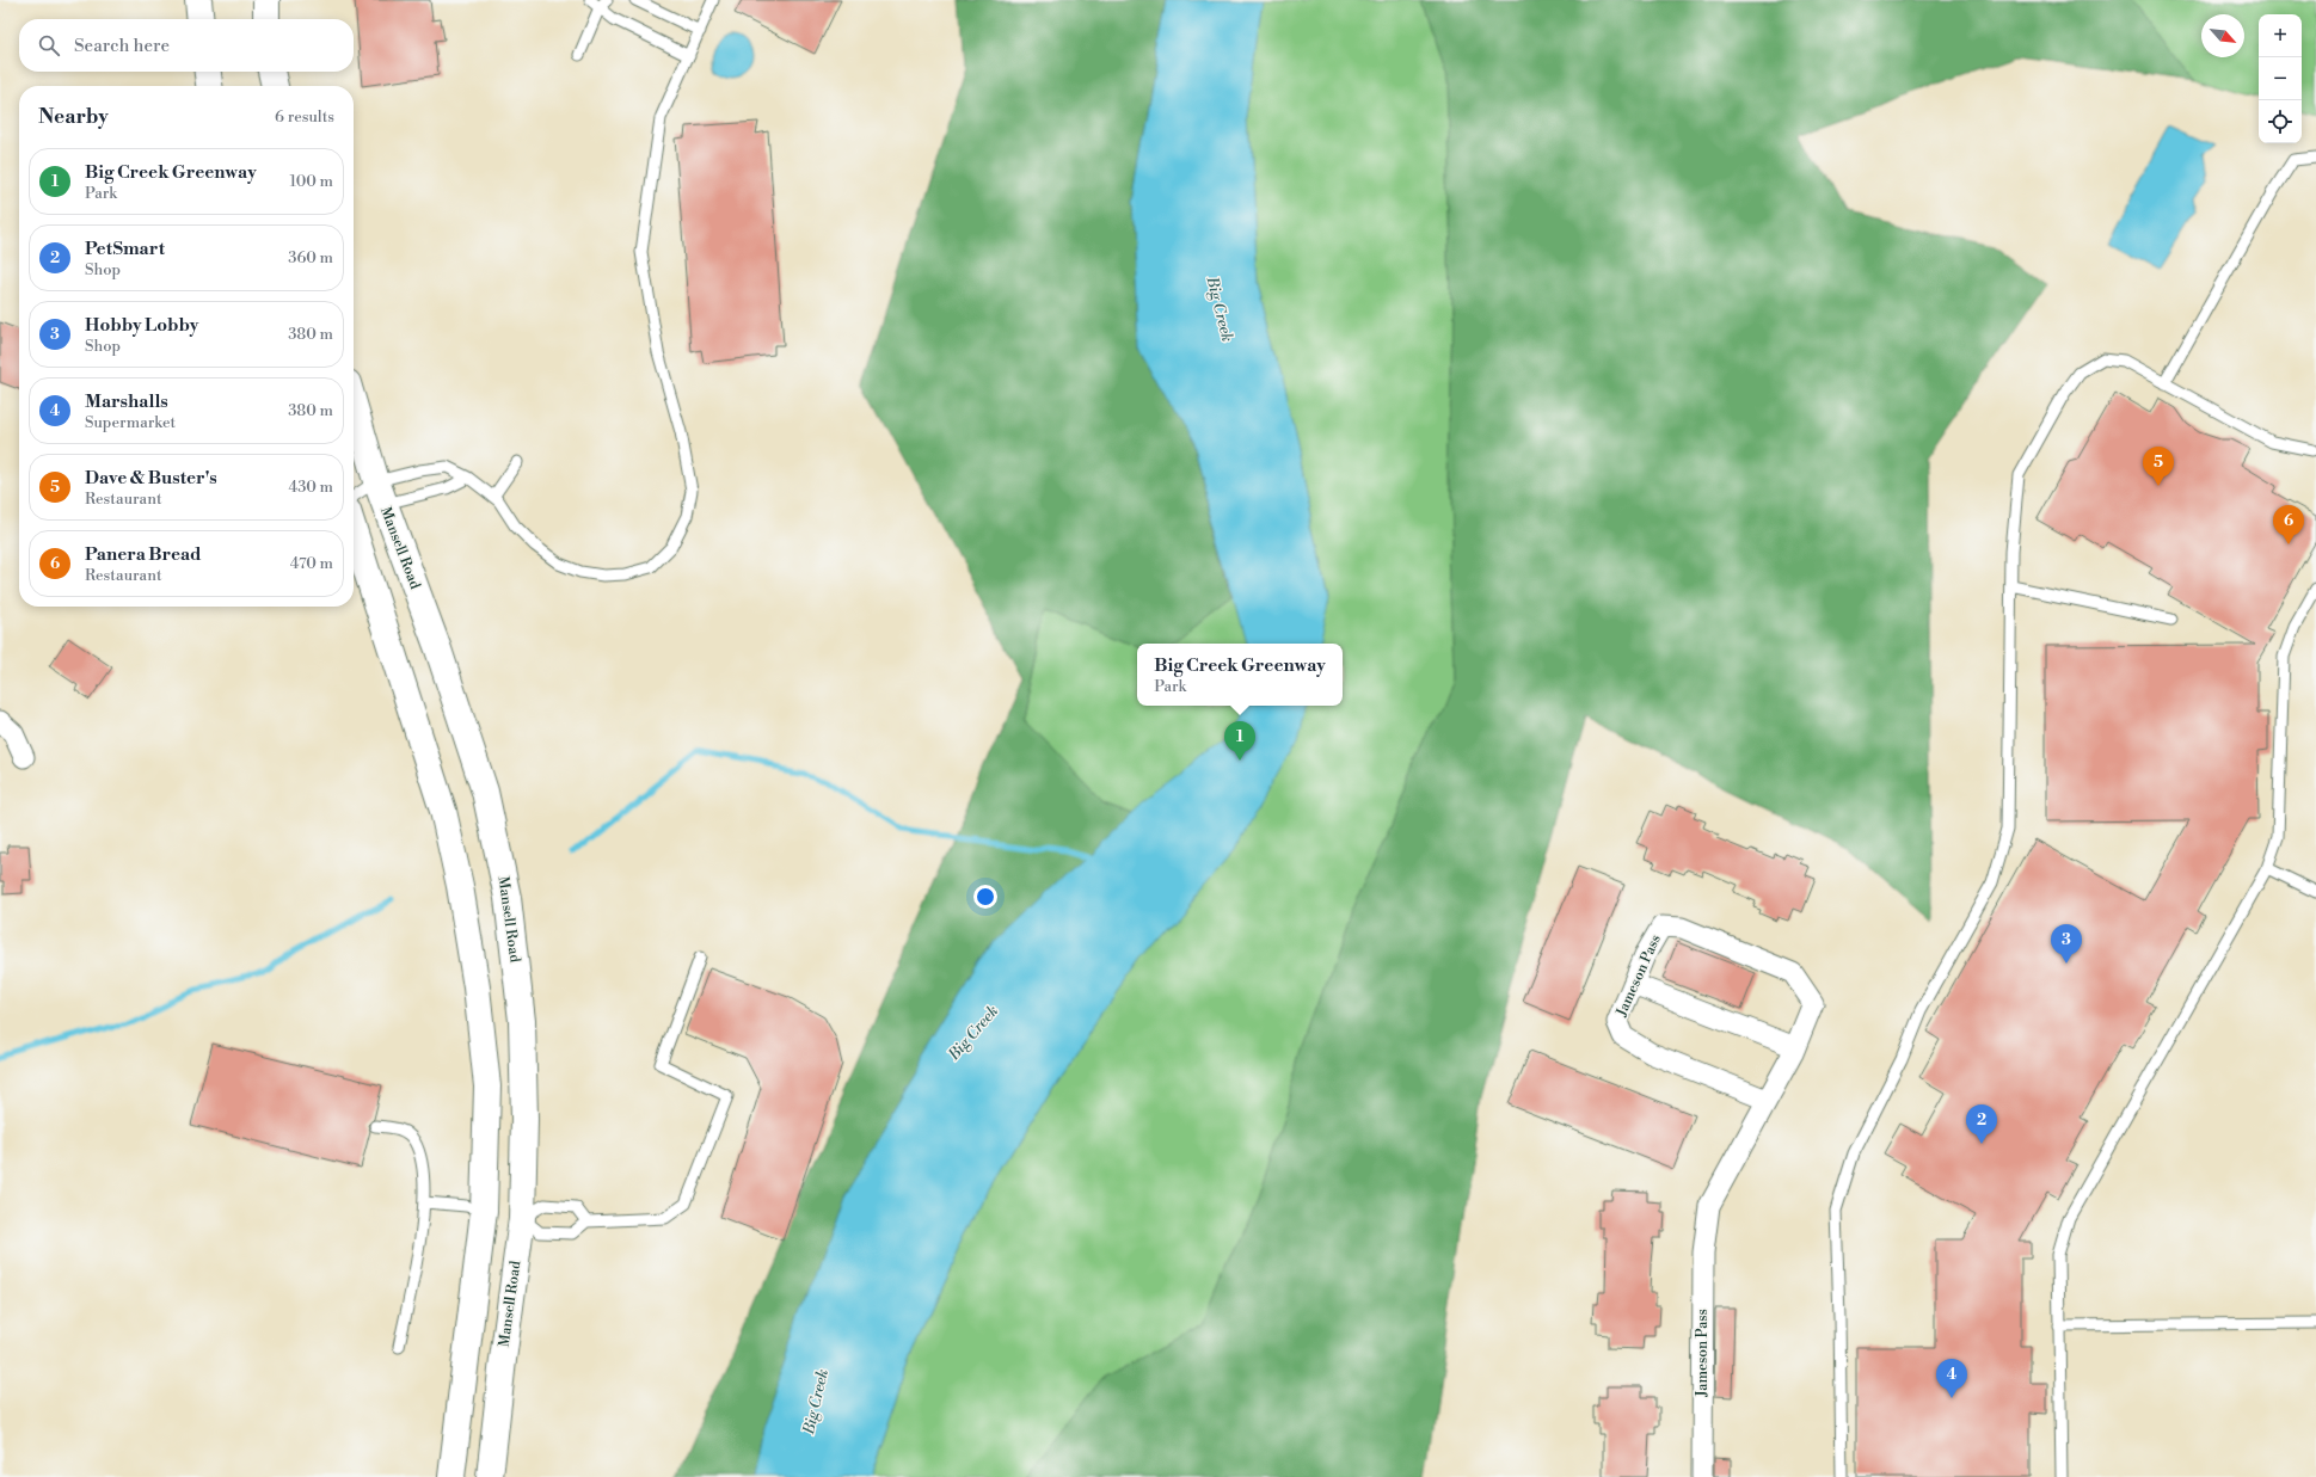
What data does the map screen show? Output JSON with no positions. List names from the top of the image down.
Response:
{
  "streets": {
    "main road": ["Mansell Road"],
    "street": ["Jameson Pass"]
  },
  "water": ["Big Creek"],
  "north": "bottom right",
  "page": {
    "map_buttons": ["+", "−"],
    "search": "Search here",
    "heading": ["Nearby", "6 results"],
    "list": [
      {
        "mark": "1",
        "name": "Big Creek Greenway",
        "note": "Park",
        "value": "100 m"
      },
      {
        "mark": "2",
        "name": "PetSmart",
        "note": "Shop",
        "value": "360 m"
      },
      {
        "mark": "3",
        "name": "Hobby Lobby",
        "note": "Shop",
        "value": "380 m"
      },
      {
        "mark": "4",
        "name": "Marshalls",
        "note": "Supermarket",
        "value": "380 m"
      },
      {
        "mark": "5",
        "name": "Dave & Buster's",
        "note": "Restaurant",
        "value": "430 m"
      },
      {
        "mark": "6",
        "name": "Panera Bread",
        "note": "Restaurant",
        "value": "470 m"
      }
    ],
    "pins": [
      "5",
      "6",
      "1",
      "3",
      "2",
      "4"
    ],
    "popup": ["Big Creek Greenway", "Park"]
  }
}
